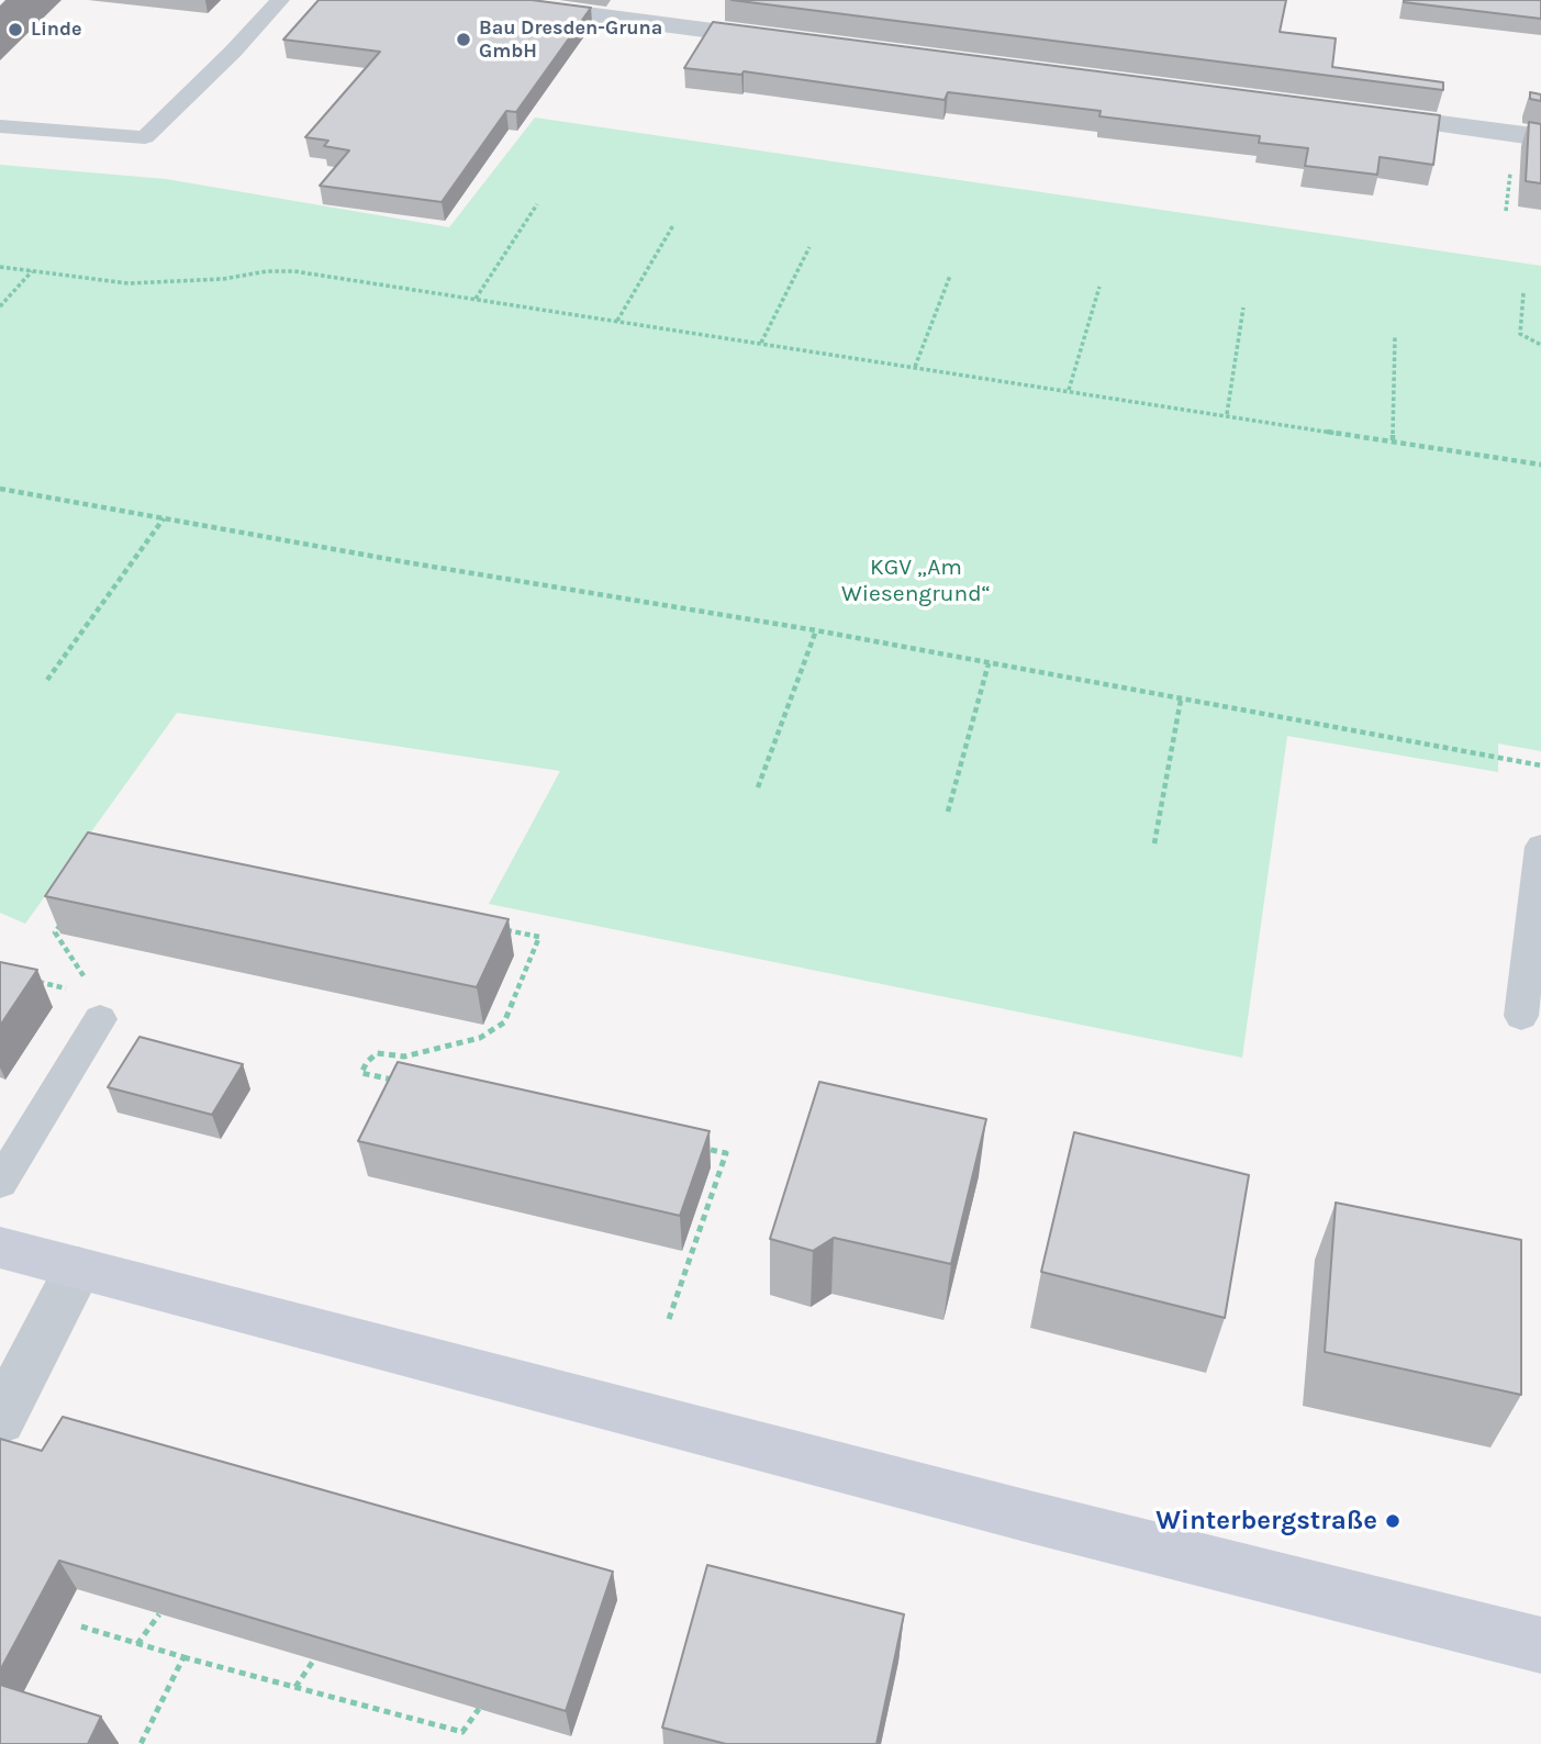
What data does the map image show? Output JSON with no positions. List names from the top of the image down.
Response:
{
  "parks": ["KGV „Am Wiesengrund“"],
  "places": ["Linde", "Bau Dresden-Gruna GmbH", "Winterbergstraße"]
}
